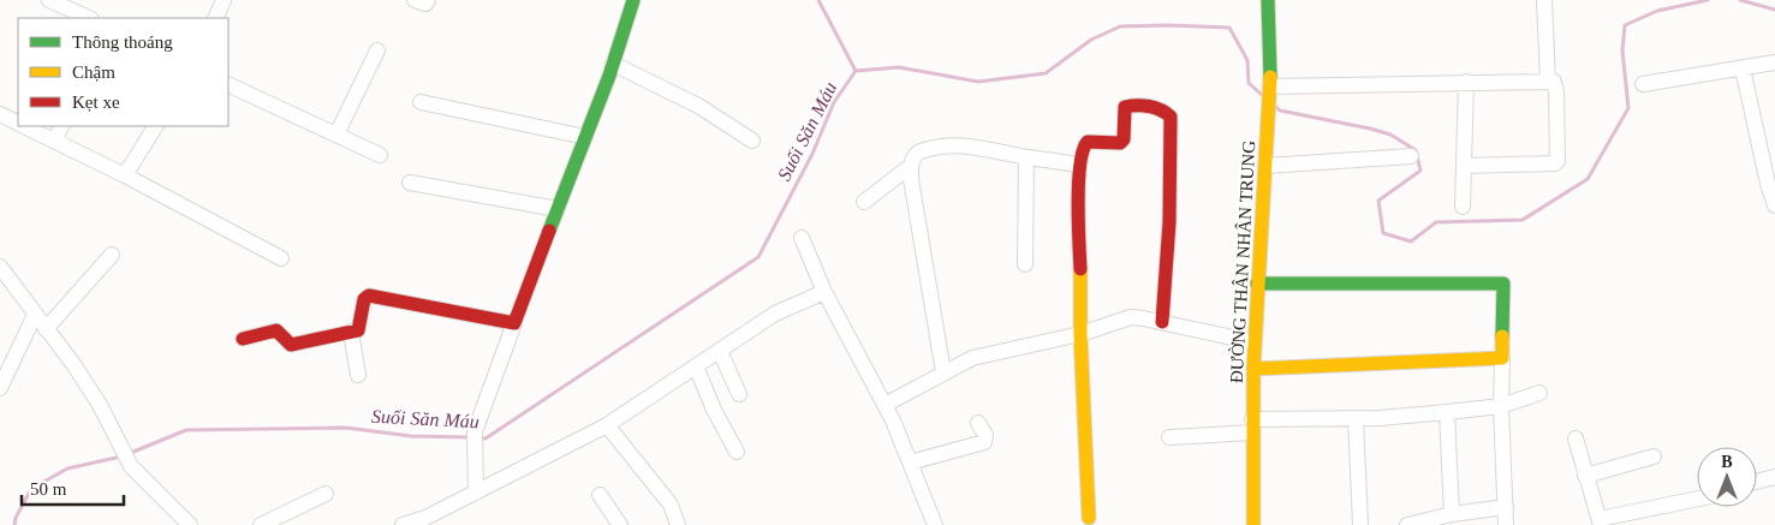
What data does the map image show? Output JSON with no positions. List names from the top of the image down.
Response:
{
  "streets": {
    "street": ["ĐƯỜNG THÂN NHÂN TRUNG"]
  },
  "water": ["Suối Săn Máu"],
  "legend": ["Thông thoáng", "Chậm", "Kẹt xe"],
  "scale_bar": "50 m",
  "north": "top"
}
